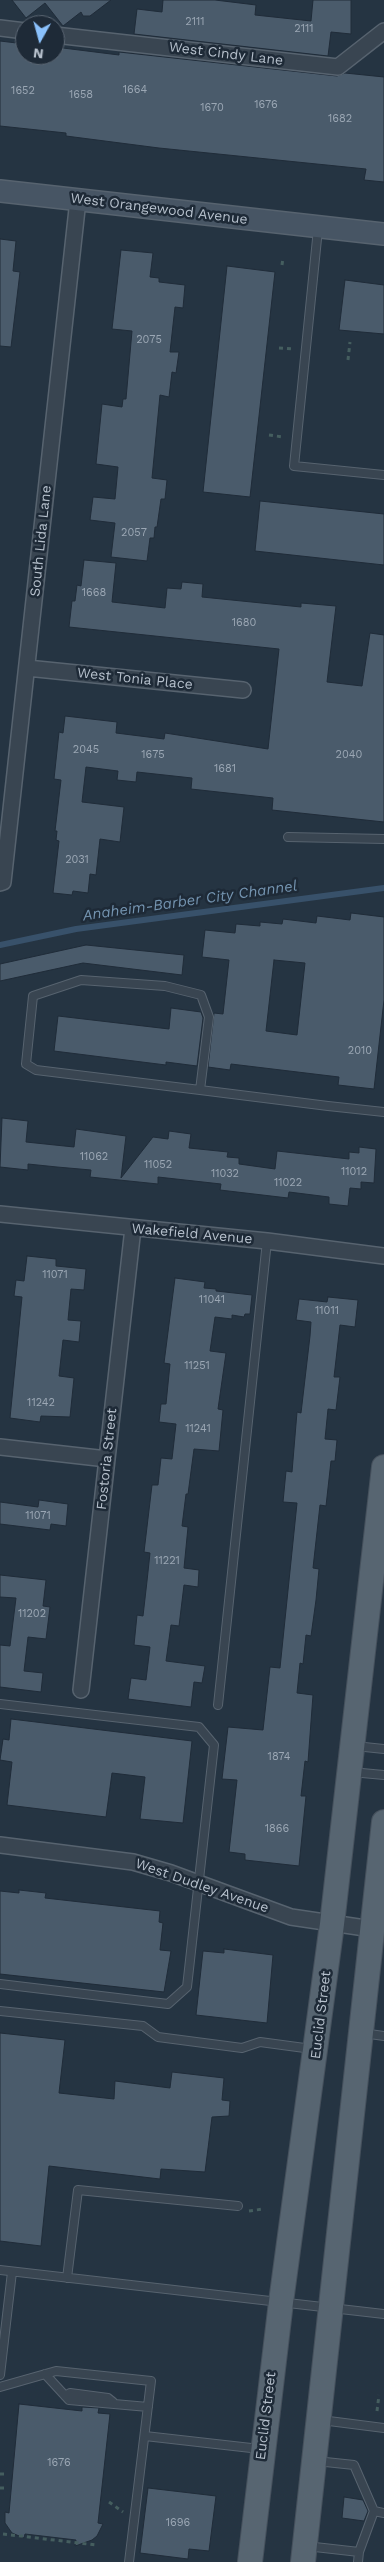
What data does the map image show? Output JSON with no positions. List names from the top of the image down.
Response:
{
  "streets": {
    "main road": ["West Orangewood Avenue", "Euclid Street"],
    "street": [
      "West Cindy Lane",
      "South Lida Lane",
      "West Tonia Place",
      "Wakefield Avenue",
      "Fostoria Street",
      "West Dudley Avenue"
    ]
  },
  "crossings": [
    ["West Orangewood Avenue", "South Lida Lane"],
    ["South Lida Lane", "West Tonia Place"],
    ["Wakefield Avenue", "Fostoria Street"],
    ["West Dudley Avenue", "Euclid Street"]
  ],
  "water": ["Anaheim-Barber City Channel"],
  "house_numbers": [
    "2111",
    "2111",
    "1664",
    "1652",
    "1658",
    "1676",
    "1670",
    "1682",
    "2075",
    "2057",
    "1668",
    "1680",
    "2045",
    "1675",
    "2040",
    "1681",
    "2031",
    "2010",
    "11062",
    "11052",
    "11012",
    "11032",
    "11022",
    "11071",
    "11041",
    "11011",
    "11251",
    "11242",
    "11241",
    "11071",
    "11221",
    "11202",
    "1874",
    "1866",
    "1676",
    "1696"
  ],
  "north": "bottom"
}
